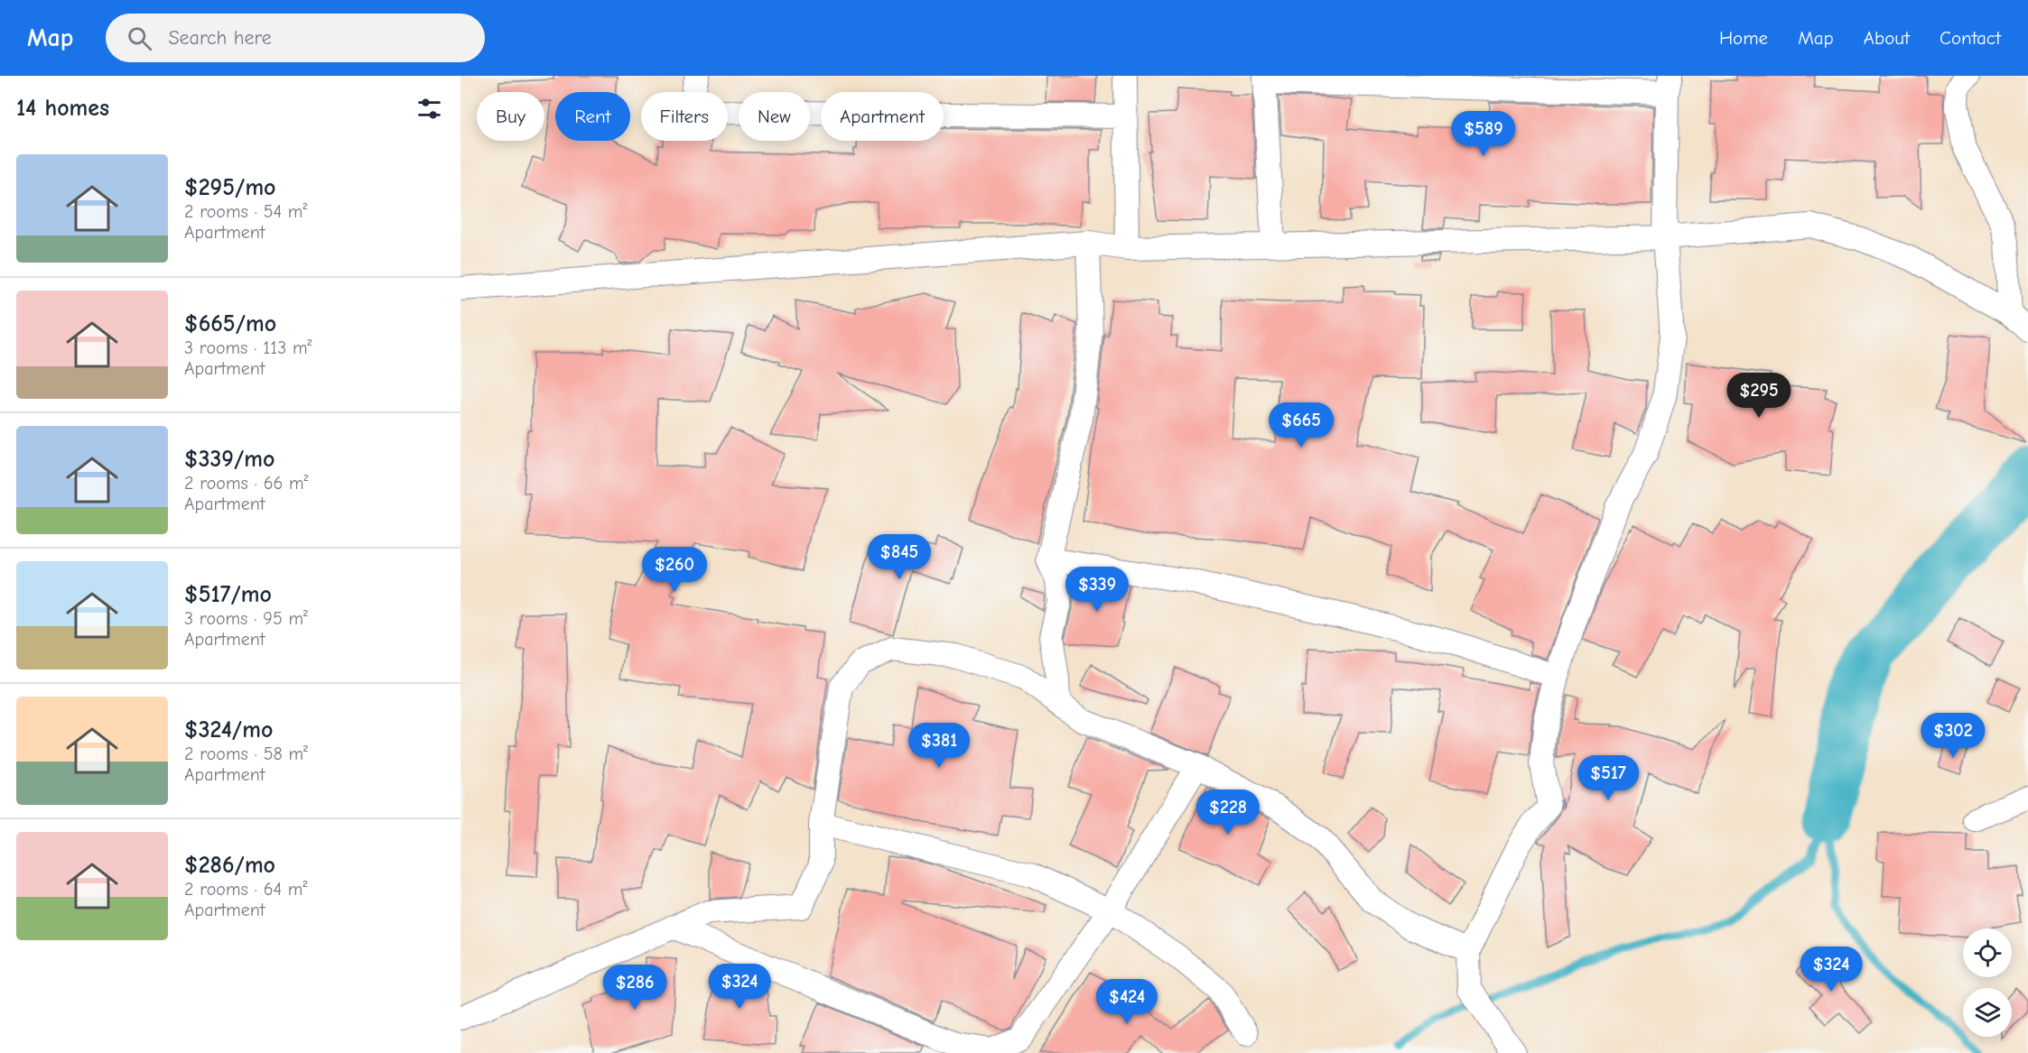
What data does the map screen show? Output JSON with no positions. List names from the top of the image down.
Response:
{
  "page": {
    "header": "Map",
    "search": "Search here",
    "nav": [
      "Home",
      "Map",
      "About",
      "Contact"
    ],
    "heading": "14 homes",
    "chip": [
      "Buy",
      "Rent",
      "Filters",
      "New",
      "Apartment"
    ],
    "price": [
      "$589",
      "$295",
      "$665",
      "$845",
      "$260",
      "$339",
      "$302",
      "$381",
      "$517",
      "$228",
      "$324",
      "$324",
      "$286",
      "$424"
    ],
    "list": [
      {
        "name": "$295/mo",
        "note": "2 rooms · 54 m² · Apartment"
      },
      {
        "name": "$665/mo",
        "note": "3 rooms · 113 m² · Apartment"
      },
      {
        "name": "$339/mo",
        "note": "2 rooms · 66 m² · Apartment"
      },
      {
        "name": "$517/mo",
        "note": "3 rooms · 95 m² · Apartment"
      },
      {
        "name": "$324/mo",
        "note": "2 rooms · 58 m² · Apartment"
      },
      {
        "name": "$286/mo",
        "note": "2 rooms · 64 m² · Apartment"
      }
    ]
  }
}
